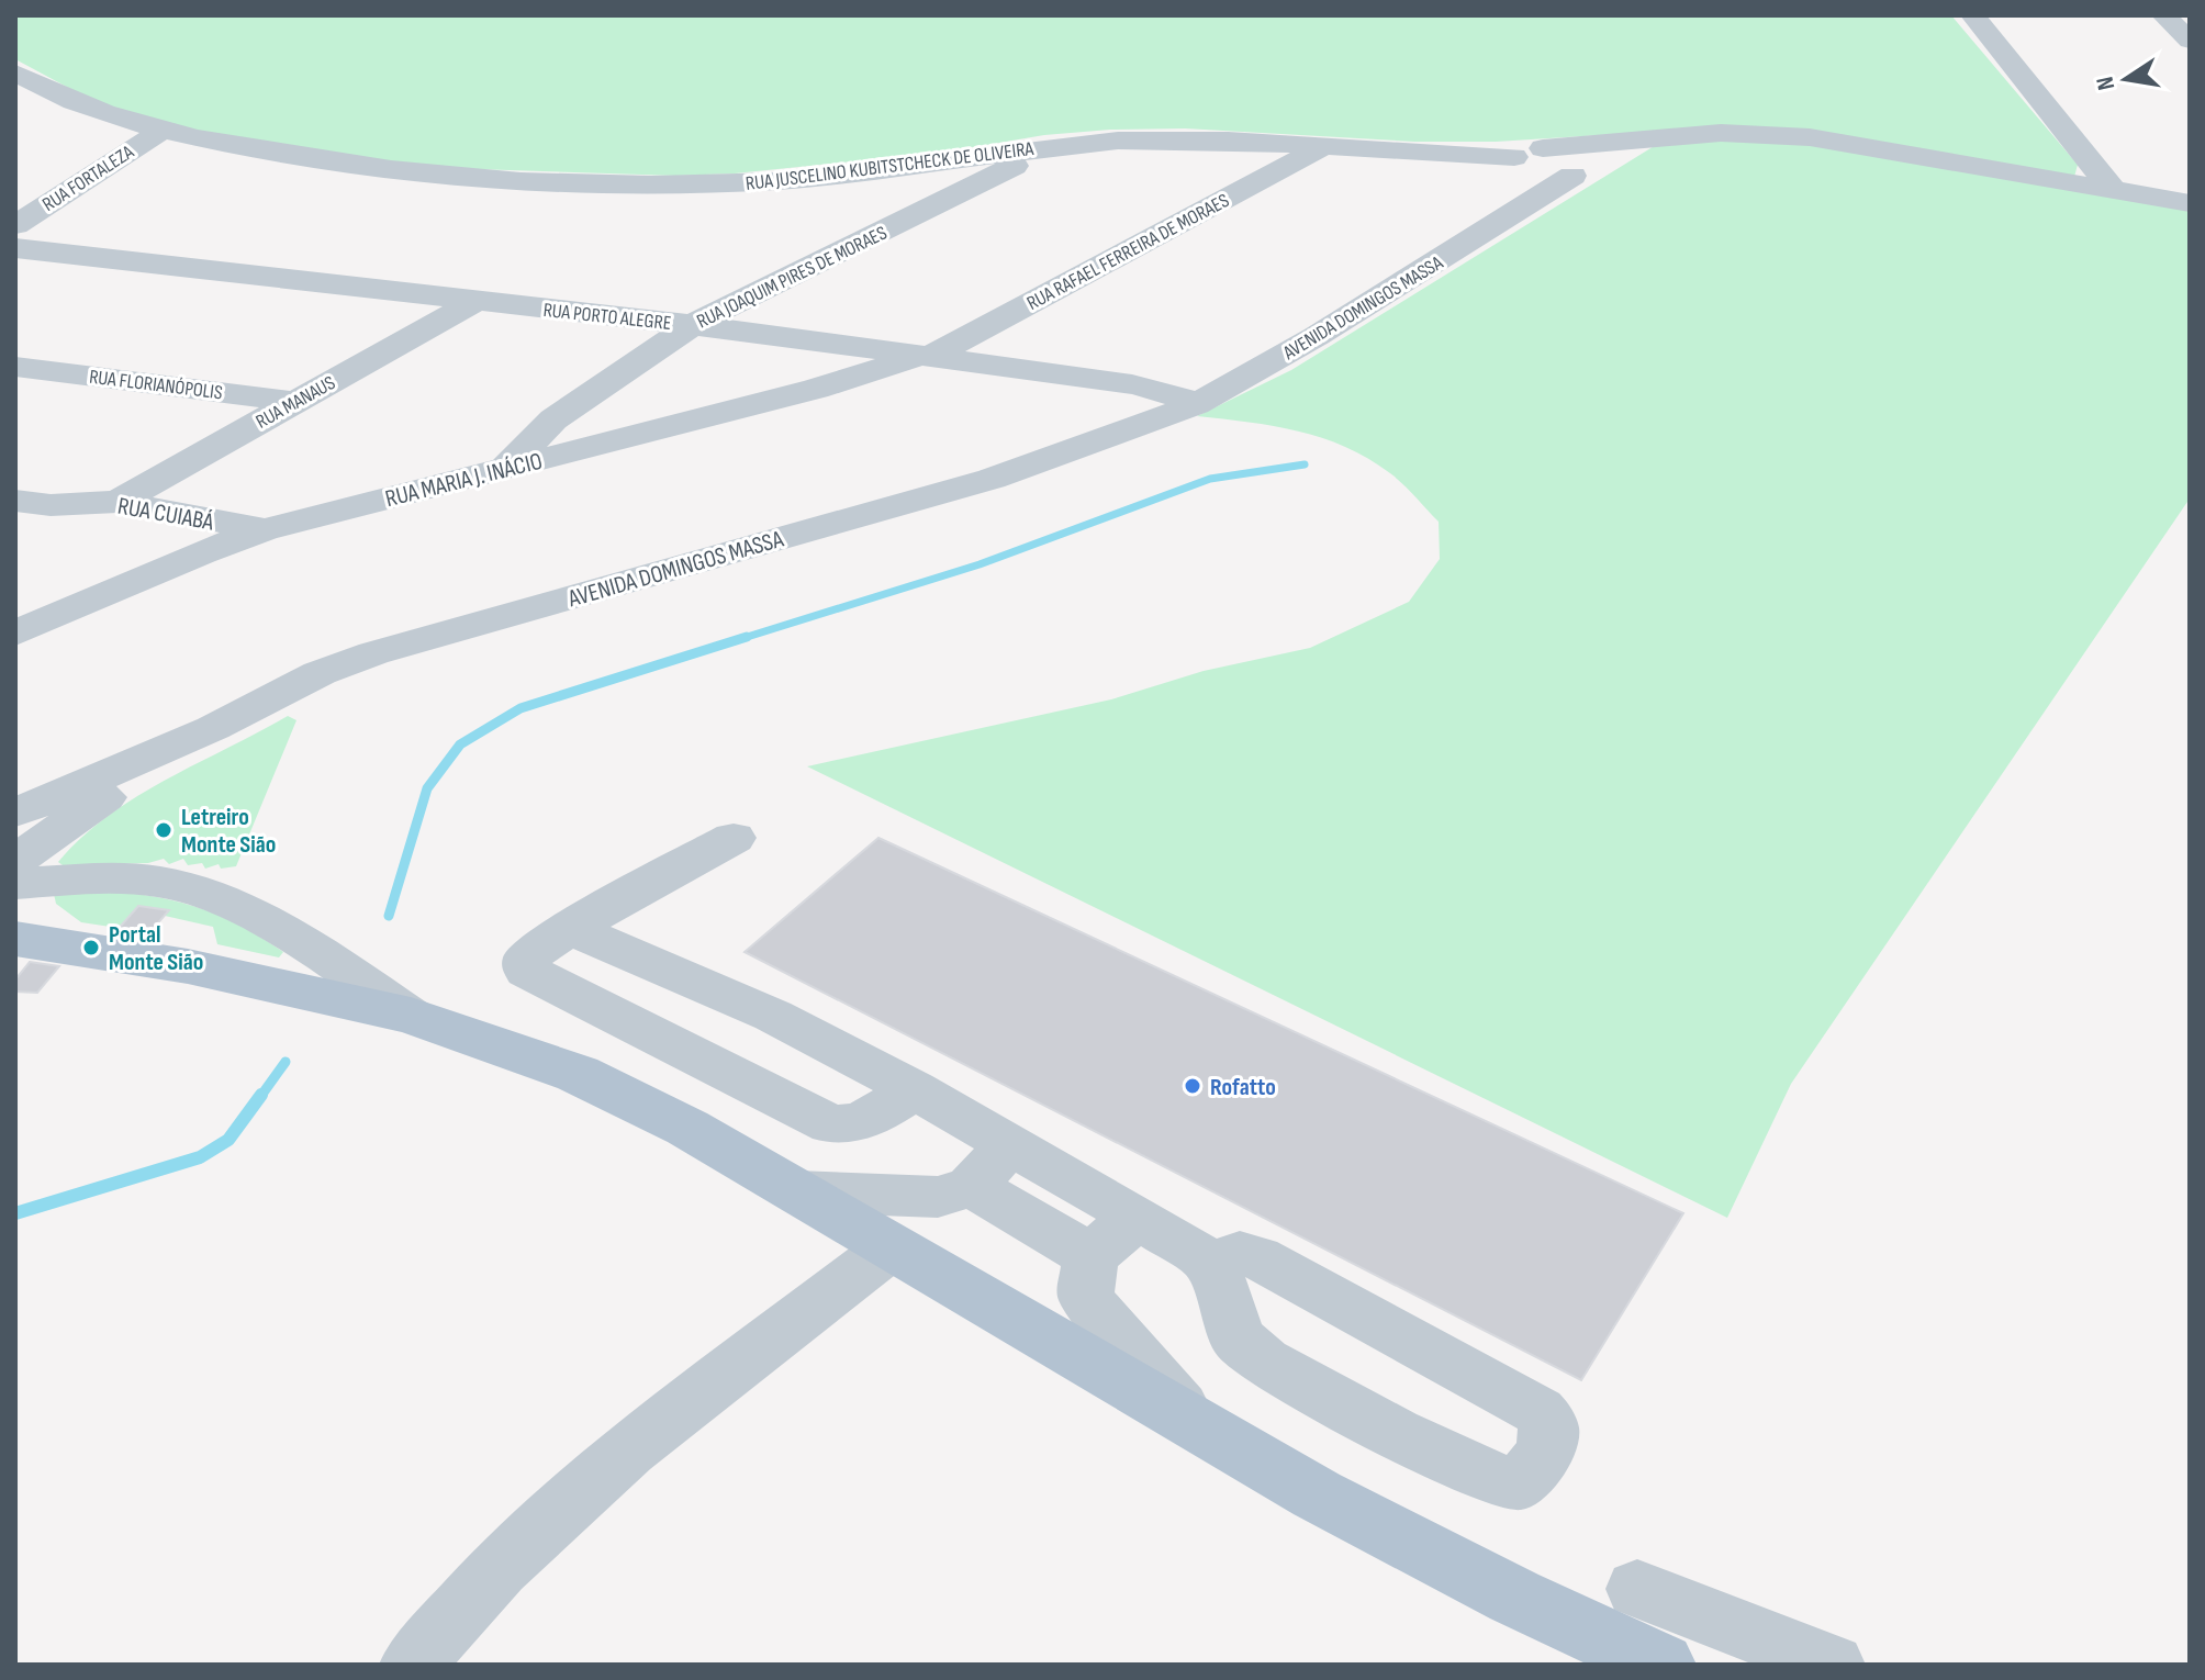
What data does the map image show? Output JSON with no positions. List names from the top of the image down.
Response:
{
  "streets": {
    "street": [
      "RUA JUSCELINO KUBITSTCHECK DE OLIVEIRA",
      "RUA FORTALEZA",
      "RUA RAFAEL FERREIRA DE MORAES",
      "RUA JOAQUIM PIRES DE MORAES",
      "AVENIDA DOMINGOS MASSA",
      "RUA PORTO ALEGRE",
      "RUA FLORIANÓPOLIS",
      "RUA MANAUS",
      "RUA MARIA J. INÁCIO",
      "RUA CUIABÁ"
    ]
  },
  "crossings": [
    ["RUA JUSCELINO KUBITSTCHECK DE OLIVEIRA", "RUA FORTALEZA"],
    ["RUA JUSCELINO KUBITSTCHECK DE OLIVEIRA", "RUA RAFAEL FERREIRA DE MORAES"],
    ["RUA JUSCELINO KUBITSTCHECK DE OLIVEIRA", "RUA JOAQUIM PIRES DE MORAES"],
    ["RUA JUSCELINO KUBITSTCHECK DE OLIVEIRA", "AVENIDA DOMINGOS MASSA"],
    ["RUA RAFAEL FERREIRA DE MORAES", "RUA PORTO ALEGRE"],
    ["RUA RAFAEL FERREIRA DE MORAES", "RUA MARIA J. INÁCIO"],
    ["RUA JOAQUIM PIRES DE MORAES", "RUA PORTO ALEGRE"],
    ["RUA JOAQUIM PIRES DE MORAES", "RUA MARIA J. INÁCIO"],
    ["AVENIDA DOMINGOS MASSA", "RUA PORTO ALEGRE"],
    ["RUA PORTO ALEGRE", "RUA MANAUS"],
    ["RUA PORTO ALEGRE", "RUA MARIA J. INÁCIO"],
    ["RUA FLORIANÓPOLIS", "RUA MANAUS"],
    ["RUA MANAUS", "RUA CUIABÁ"],
    ["RUA MARIA J. INÁCIO", "RUA CUIABÁ"]
  ],
  "places": ["Letreiro Monte Sião", "Portal Monte Sião", "Rofatto"],
  "north": "left"
}
